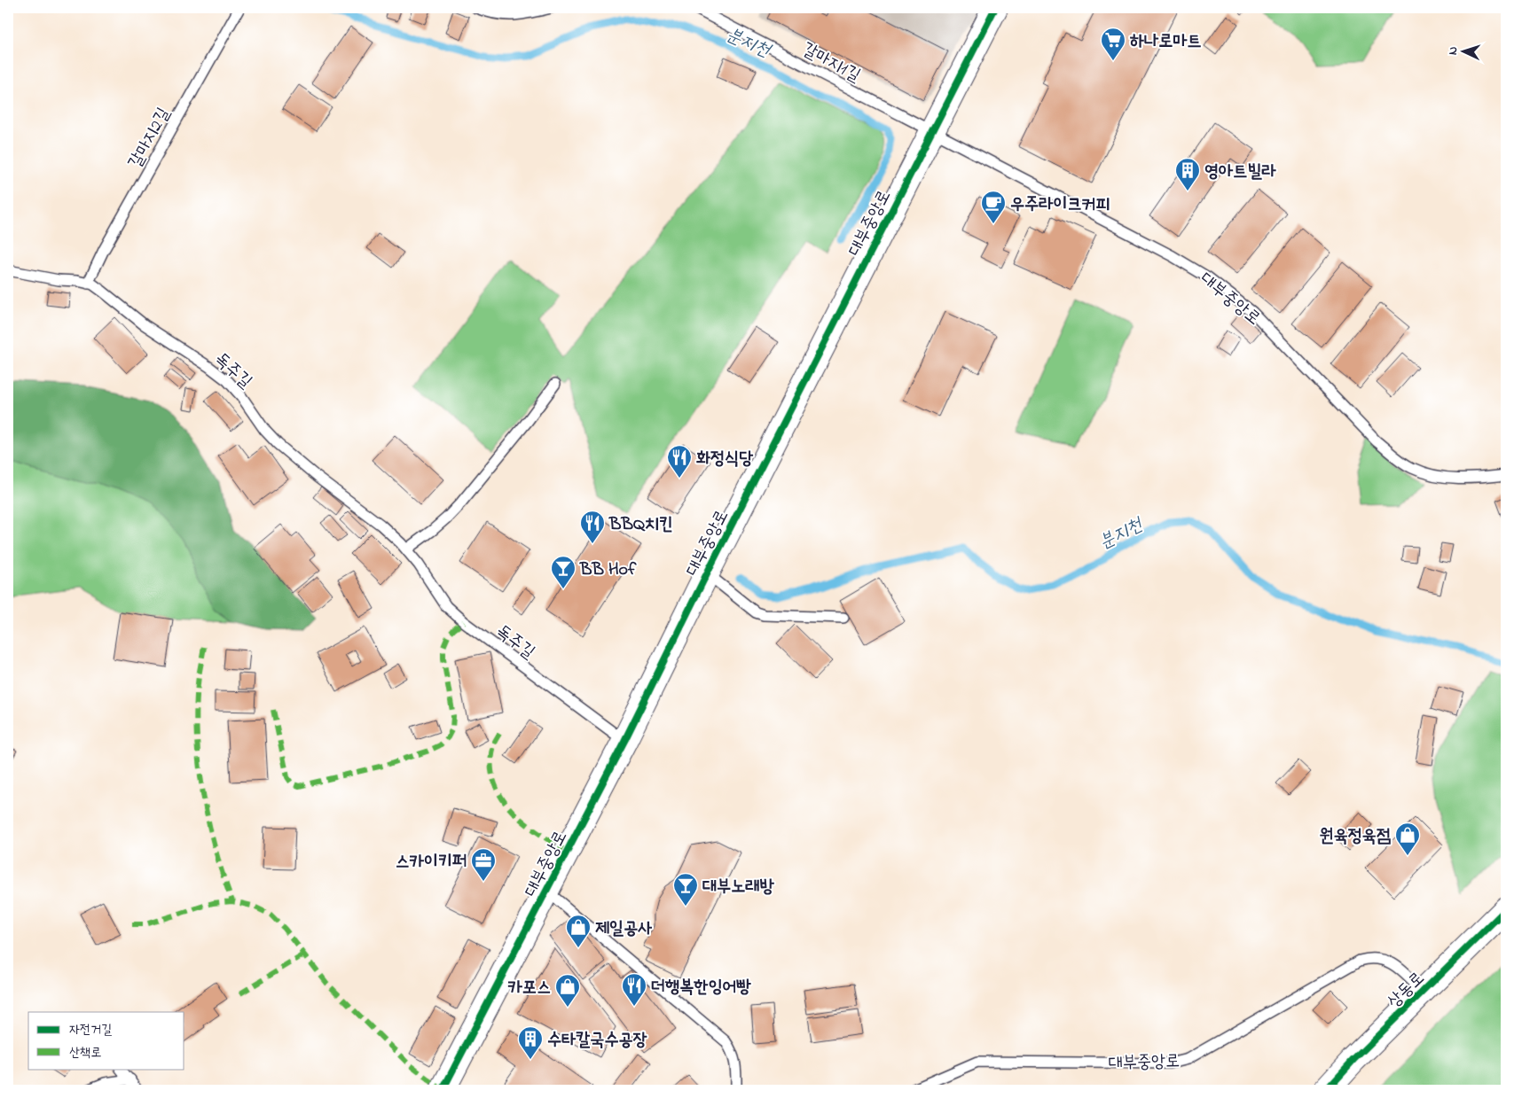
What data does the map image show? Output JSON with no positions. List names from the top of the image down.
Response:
{
  "streets": {
    "street": ["대부중앙로", "상동로"],
    "lane": ["갈마지1길", "갈마지2길", "독주길"]
  },
  "crossings": [
    ["갈마지1길", "대부중앙로"],
    ["갈마지2길", "독주길"],
    ["대부중앙로", "독주길"],
    ["대부중앙로", "상동로"]
  ],
  "water": ["분지천"],
  "places": {
    "supermarket": ["하나로마트"],
    "building": ["영아트빌라", "수타칼국수공장"],
    "cafe": ["우주라이크커피"],
    "restaurant": ["화정식당", "BBQ치킨", "더행복한잉어빵"],
    "bar": ["BB Hof", "대부노래방"],
    "shop": ["원육정육점", "제일공사", "카포스"],
    "office": ["스카이키퍼"]
  },
  "legend": ["자전거길", "산책로"],
  "north": "left"
}
